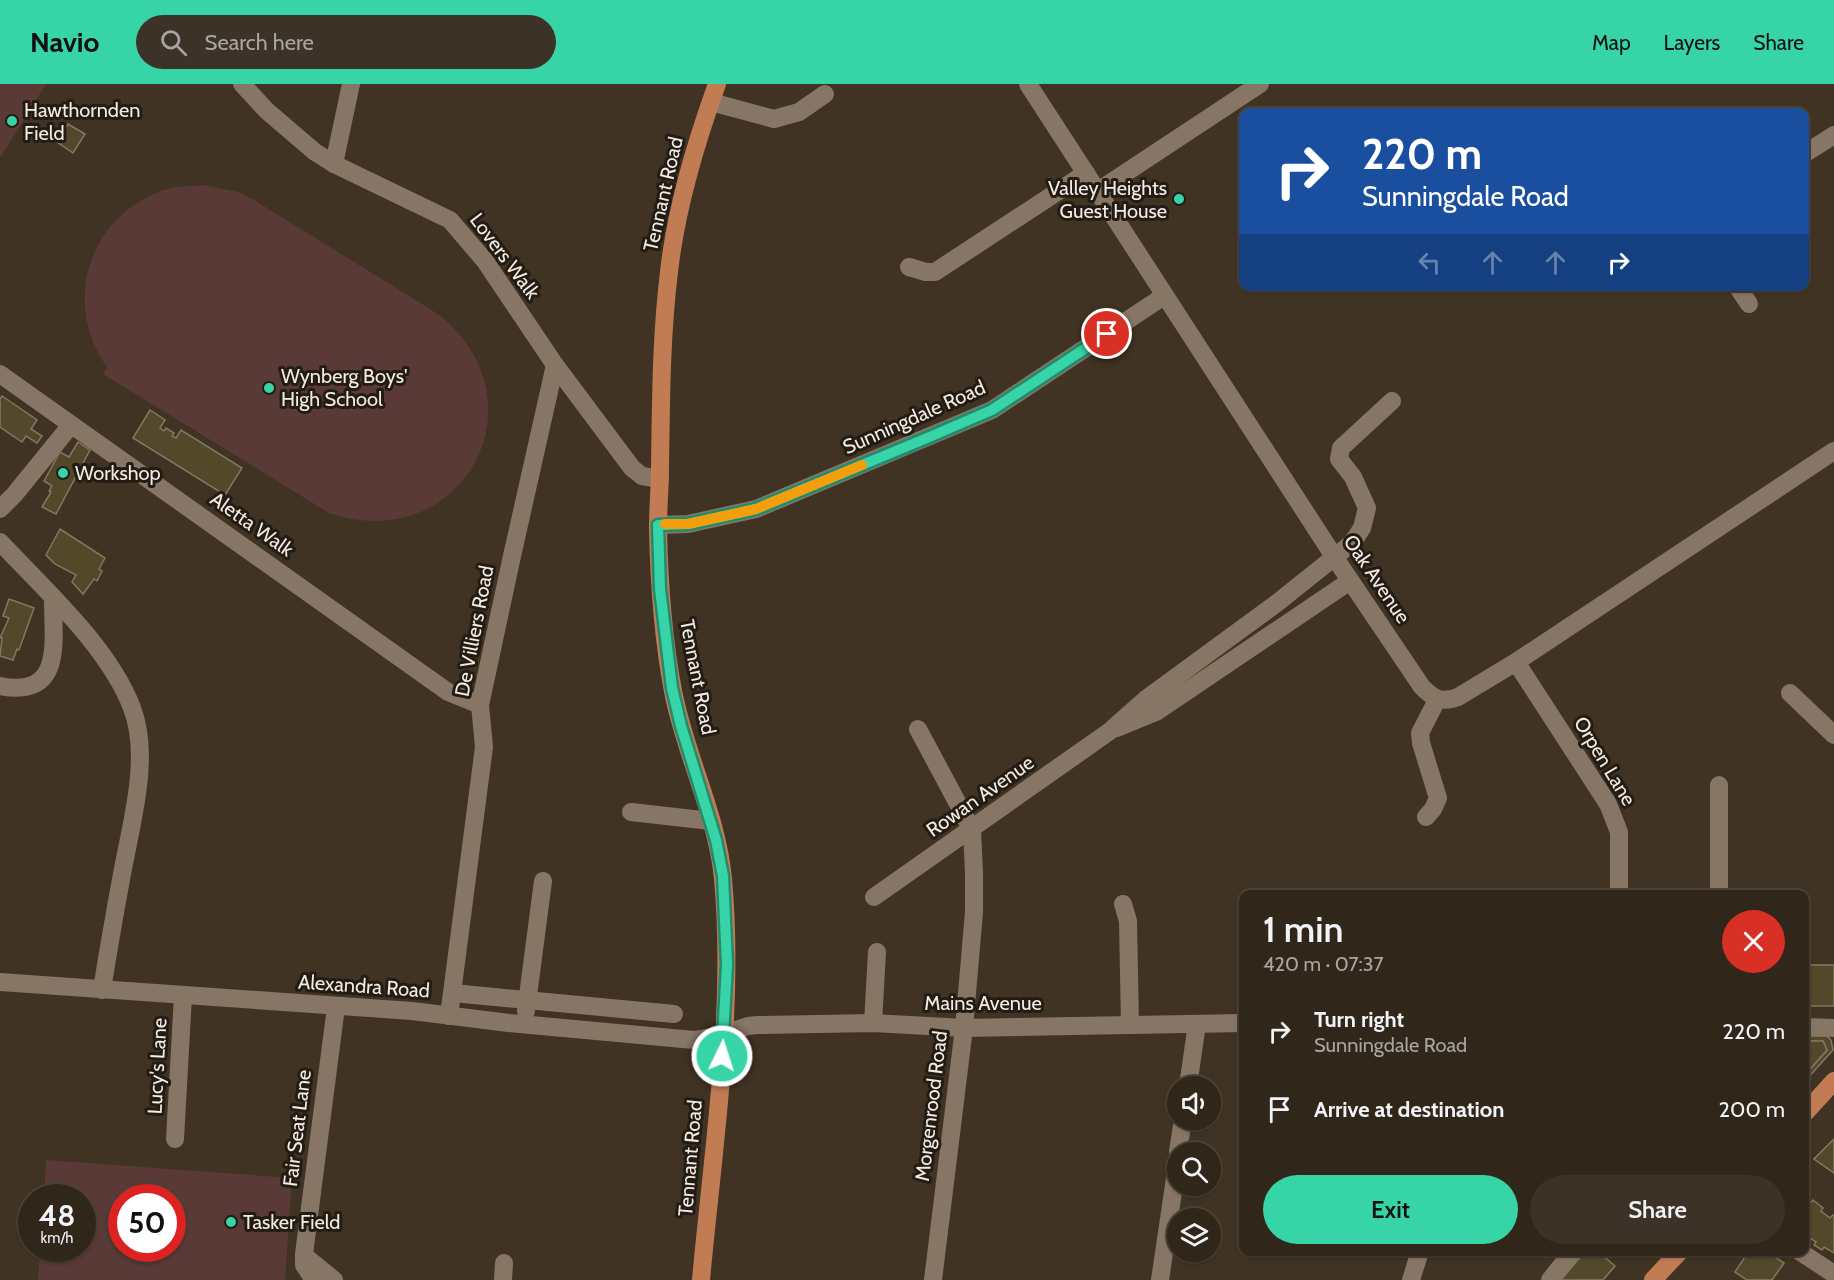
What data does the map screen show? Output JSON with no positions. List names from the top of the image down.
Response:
{
  "streets": {
    "main road": ["Tennant Road"],
    "street": [
      "Lovers Walk",
      "Sunningdale Road",
      "Aletta Walk",
      "Oak Avenue",
      "De Villiers Road",
      "Orpen Lane",
      "Rowan Avenue",
      "Alexandra Road",
      "Mains Avenue",
      "Lucy's Lane",
      "Morgenrood Road",
      "Fair Seat Lane"
    ]
  },
  "crossings": [
    ["Tennant Road", "Lovers Walk"],
    ["Tennant Road", "Sunningdale Road"],
    ["Tennant Road", "Alexandra Road"],
    ["Tennant Road", "Mains Avenue"],
    ["Lovers Walk", "De Villiers Road"],
    ["Sunningdale Road", "Oak Avenue"],
    ["Aletta Walk", "De Villiers Road"],
    ["Oak Avenue", "Rowan Avenue"],
    ["De Villiers Road", "Alexandra Road"],
    ["Rowan Avenue", "Morgenrood Road"],
    ["Alexandra Road", "Mains Avenue"],
    ["Alexandra Road", "Lucy's Lane"],
    ["Alexandra Road", "Fair Seat Lane"],
    ["Mains Avenue", "Morgenrood Road"]
  ],
  "places": [
    "Hawthornden Field",
    "Valley Heights Guest House",
    "Wynberg Boys' High School",
    "Workshop",
    "Tasker Field"
  ],
  "page": {
    "header": "Navio",
    "search": "Search here",
    "nav": ["Map", "Layers", "Share"],
    "turn": ["220 m", "Sunningdale Road"],
    "heading": ["1 min", "420 m · 07:37"],
    "list": [
      {
        "name": "Turn right",
        "note": "Sunningdale Road",
        "value": "220 m"
      },
      {
        "name": "Arrive at destination",
        "value": "200 m"
      }
    ],
    "buttons": ["Exit", "Share"],
    "speed": "48 km/h",
    "limit": "50"
  }
}
